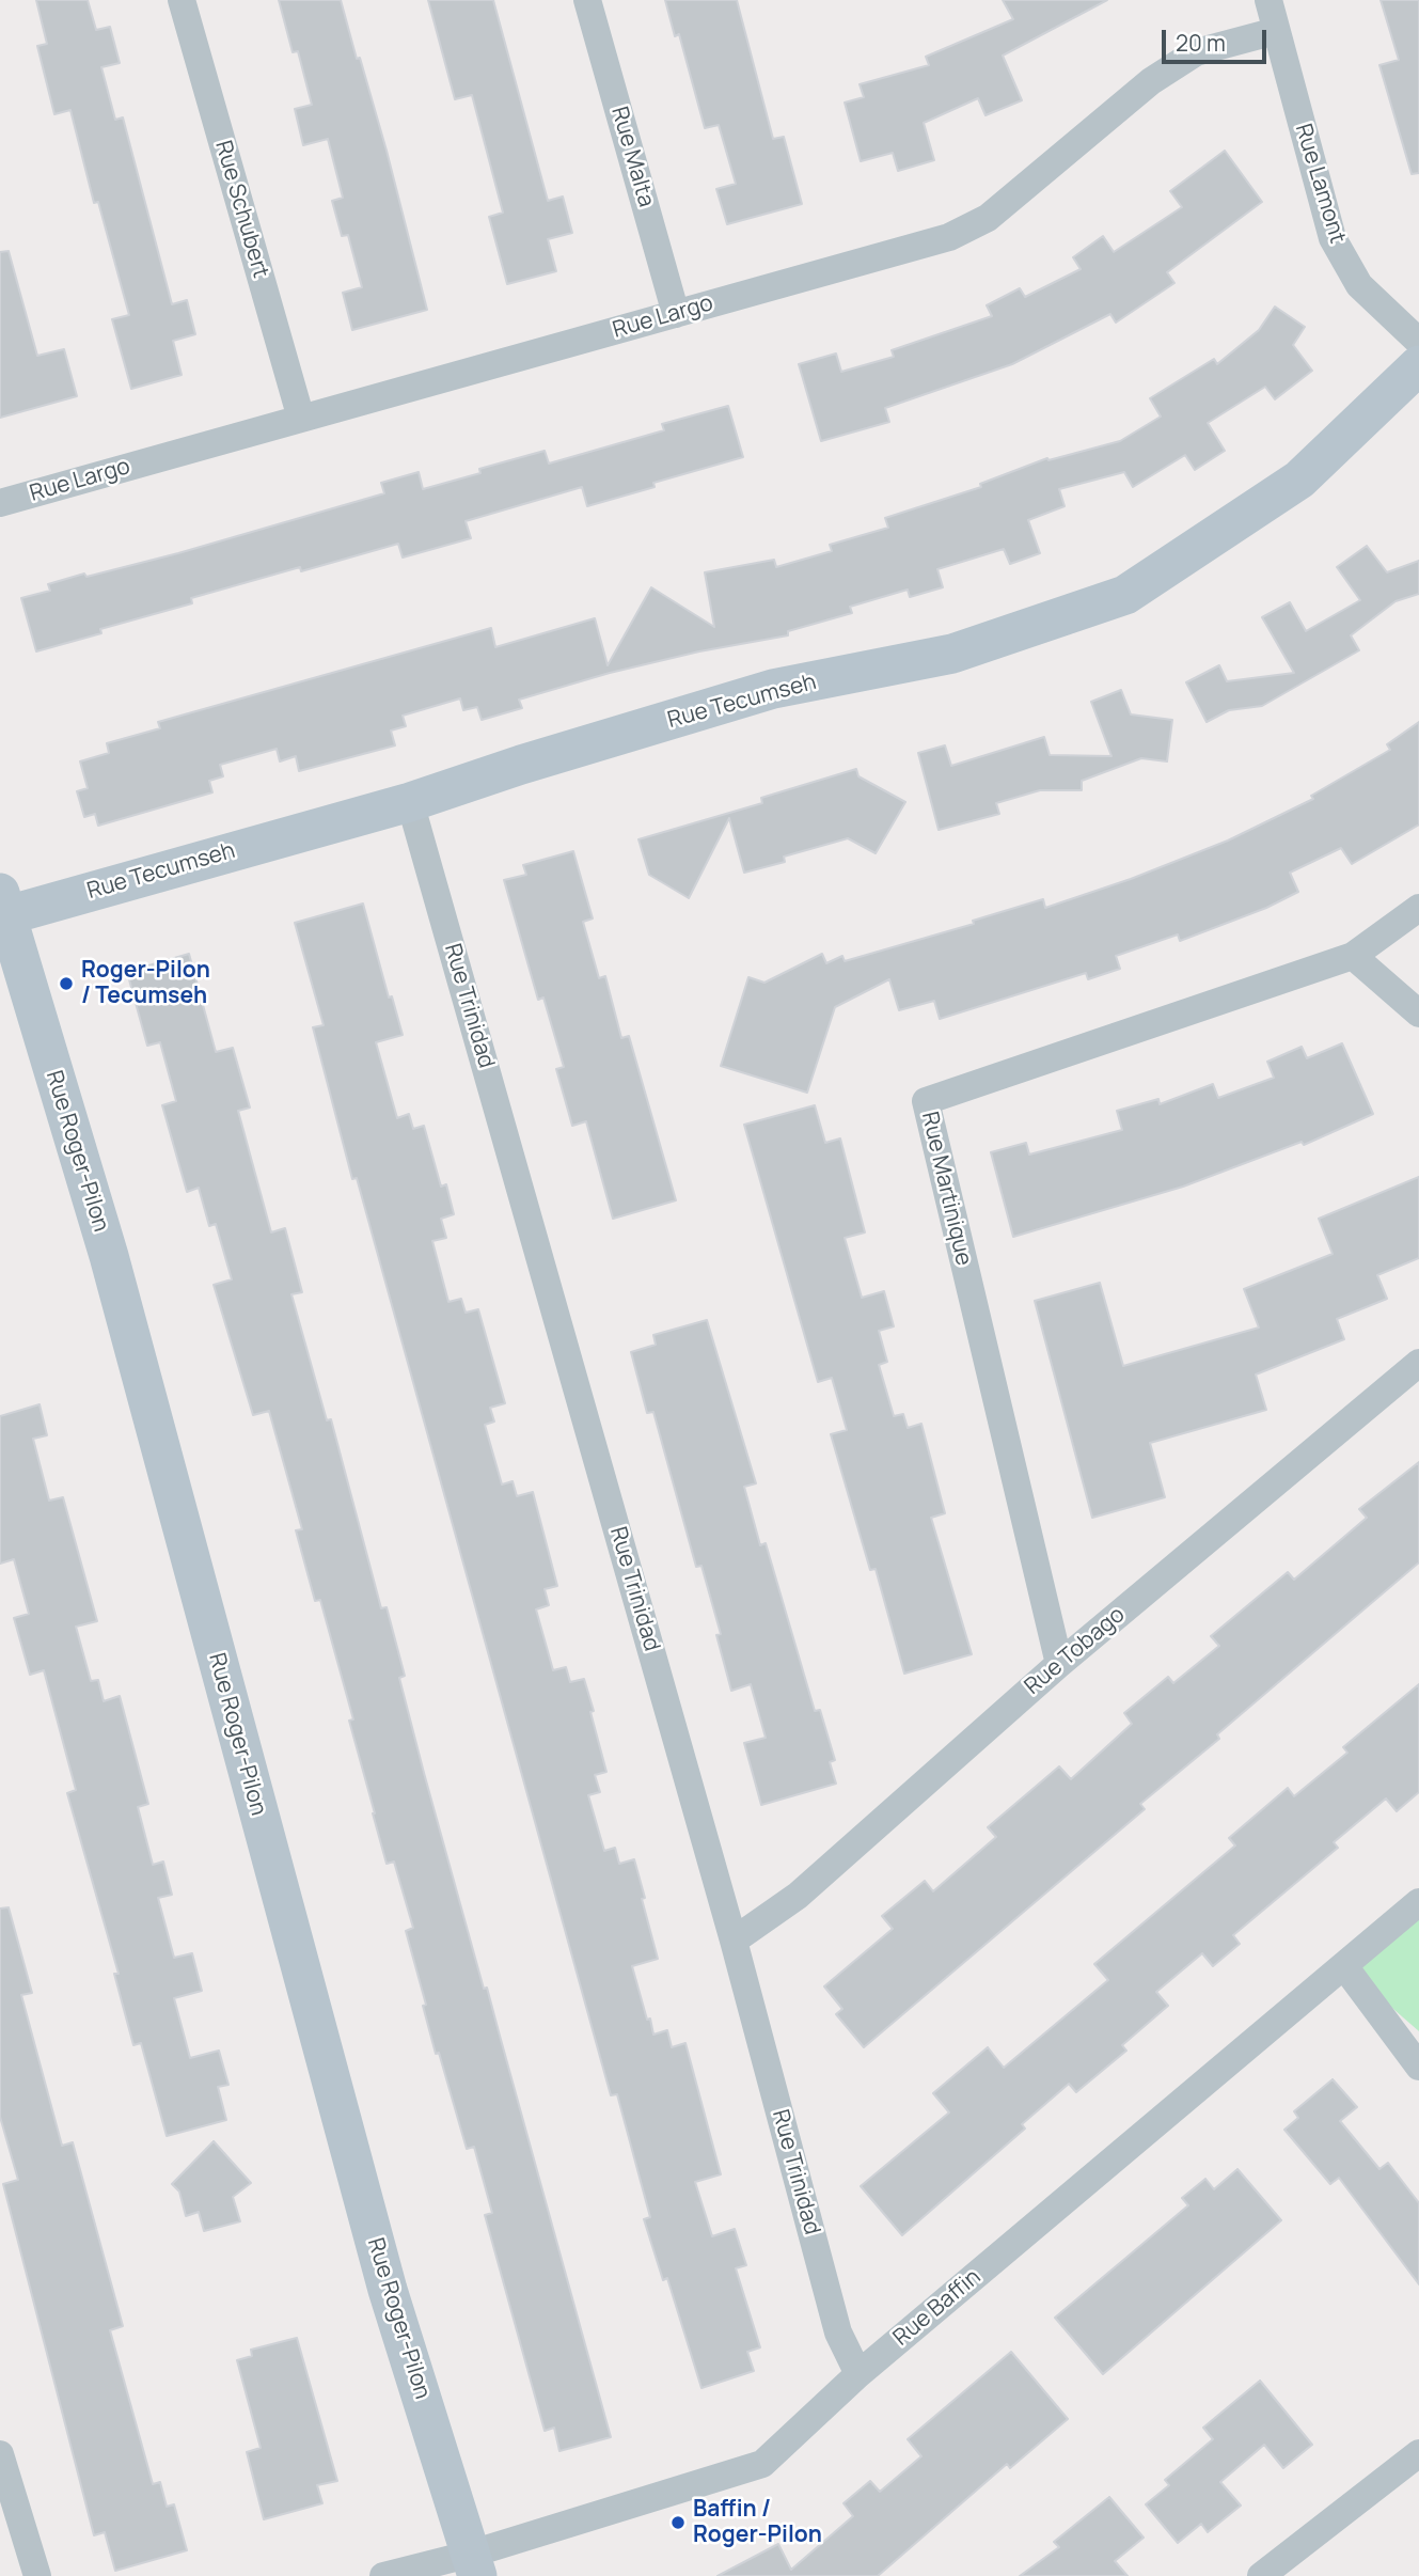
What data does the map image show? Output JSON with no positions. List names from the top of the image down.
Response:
{
  "streets": {
    "street": [
      "Rue Malta",
      "Rue Lamont",
      "Rue Schubert",
      "Rue Largo",
      "Rue Tecumseh",
      "Rue Trinidad",
      "Rue Roger-Pilon",
      "Rue Martinique",
      "Rue Tobago",
      "Rue Baffin"
    ]
  },
  "crossings": [
    ["Rue Malta", "Rue Largo"],
    ["Rue Lamont", "Rue Largo"],
    ["Rue Schubert", "Rue Largo"],
    ["Rue Tecumseh", "Rue Trinidad"],
    ["Rue Tecumseh", "Rue Roger-Pilon"],
    ["Rue Trinidad", "Rue Tobago"],
    ["Rue Trinidad", "Rue Baffin"],
    ["Rue Roger-Pilon", "Rue Baffin"],
    ["Rue Martinique", "Rue Tobago"]
  ],
  "places": ["Roger-Pilon / Tecumseh", "Baffin / Roger-Pilon"],
  "scale_bar": "20 m"
}
